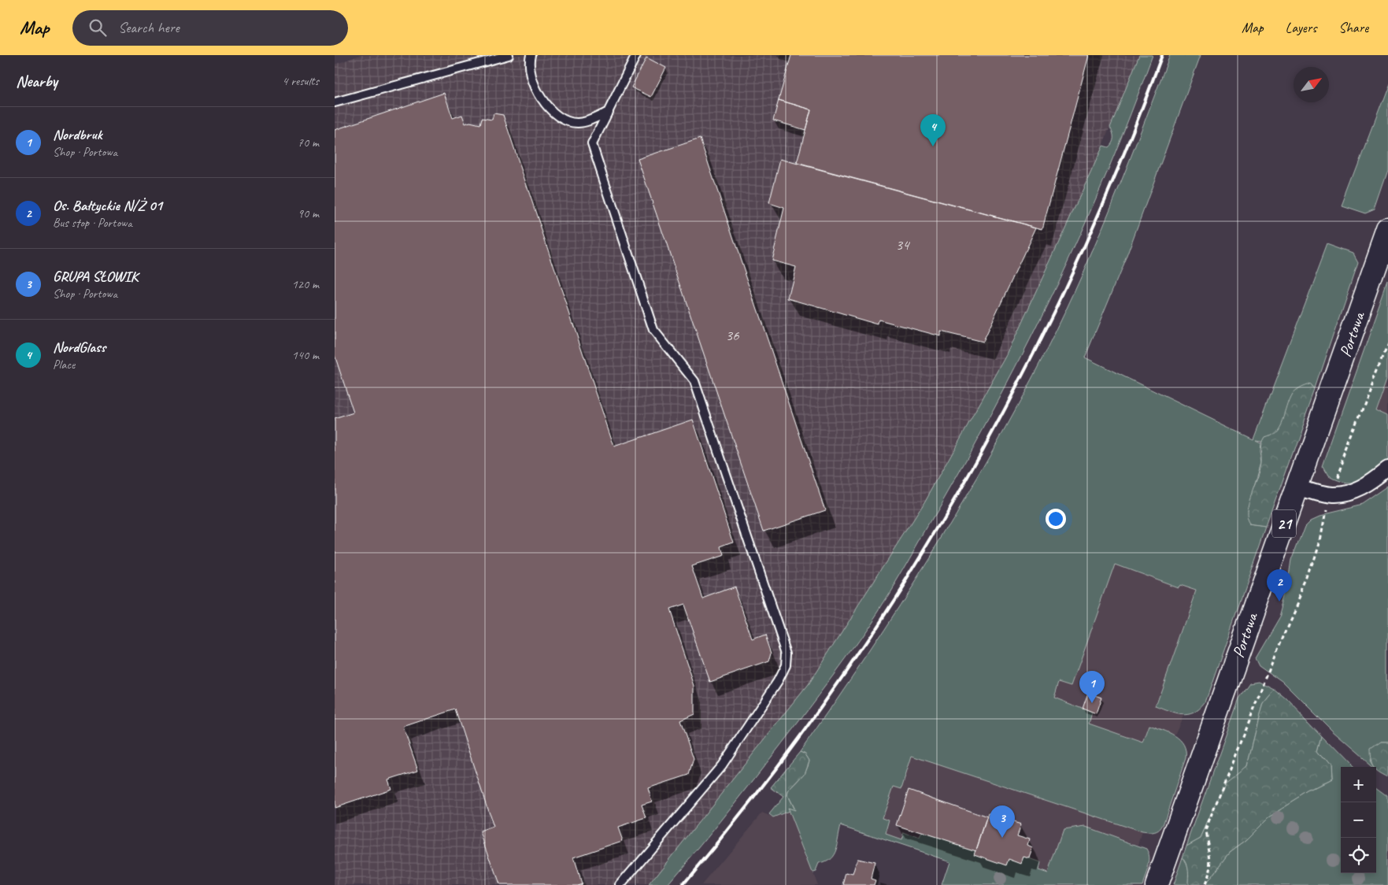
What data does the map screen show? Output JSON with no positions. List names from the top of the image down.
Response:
{
  "streets": {
    "main road": ["Portowa", "21"]
  },
  "house_numbers": ["34", "36"],
  "north": "top right",
  "page": {
    "header": "Map",
    "search": "Search here",
    "nav": ["Map", "Layers", "Share"],
    "heading": ["Nearby", "4 results"],
    "list": [
      {
        "mark": "1",
        "name": "Nordbruk",
        "note": "Shop · Portowa",
        "value": "70 m"
      },
      {
        "mark": "2",
        "name": "Os. Bałtyckie N/Ż 01",
        "note": "Bus stop · Portowa",
        "value": "90 m"
      },
      {
        "mark": "3",
        "name": "GRUPA SŁOWIK",
        "note": "Shop · Portowa",
        "value": "120 m"
      },
      {
        "mark": "4",
        "name": "NordGlass",
        "note": "Place",
        "value": "140 m"
      }
    ],
    "pins": [
      "4",
      "2",
      "1",
      "3"
    ],
    "map_buttons": ["+", "−"]
  }
}
